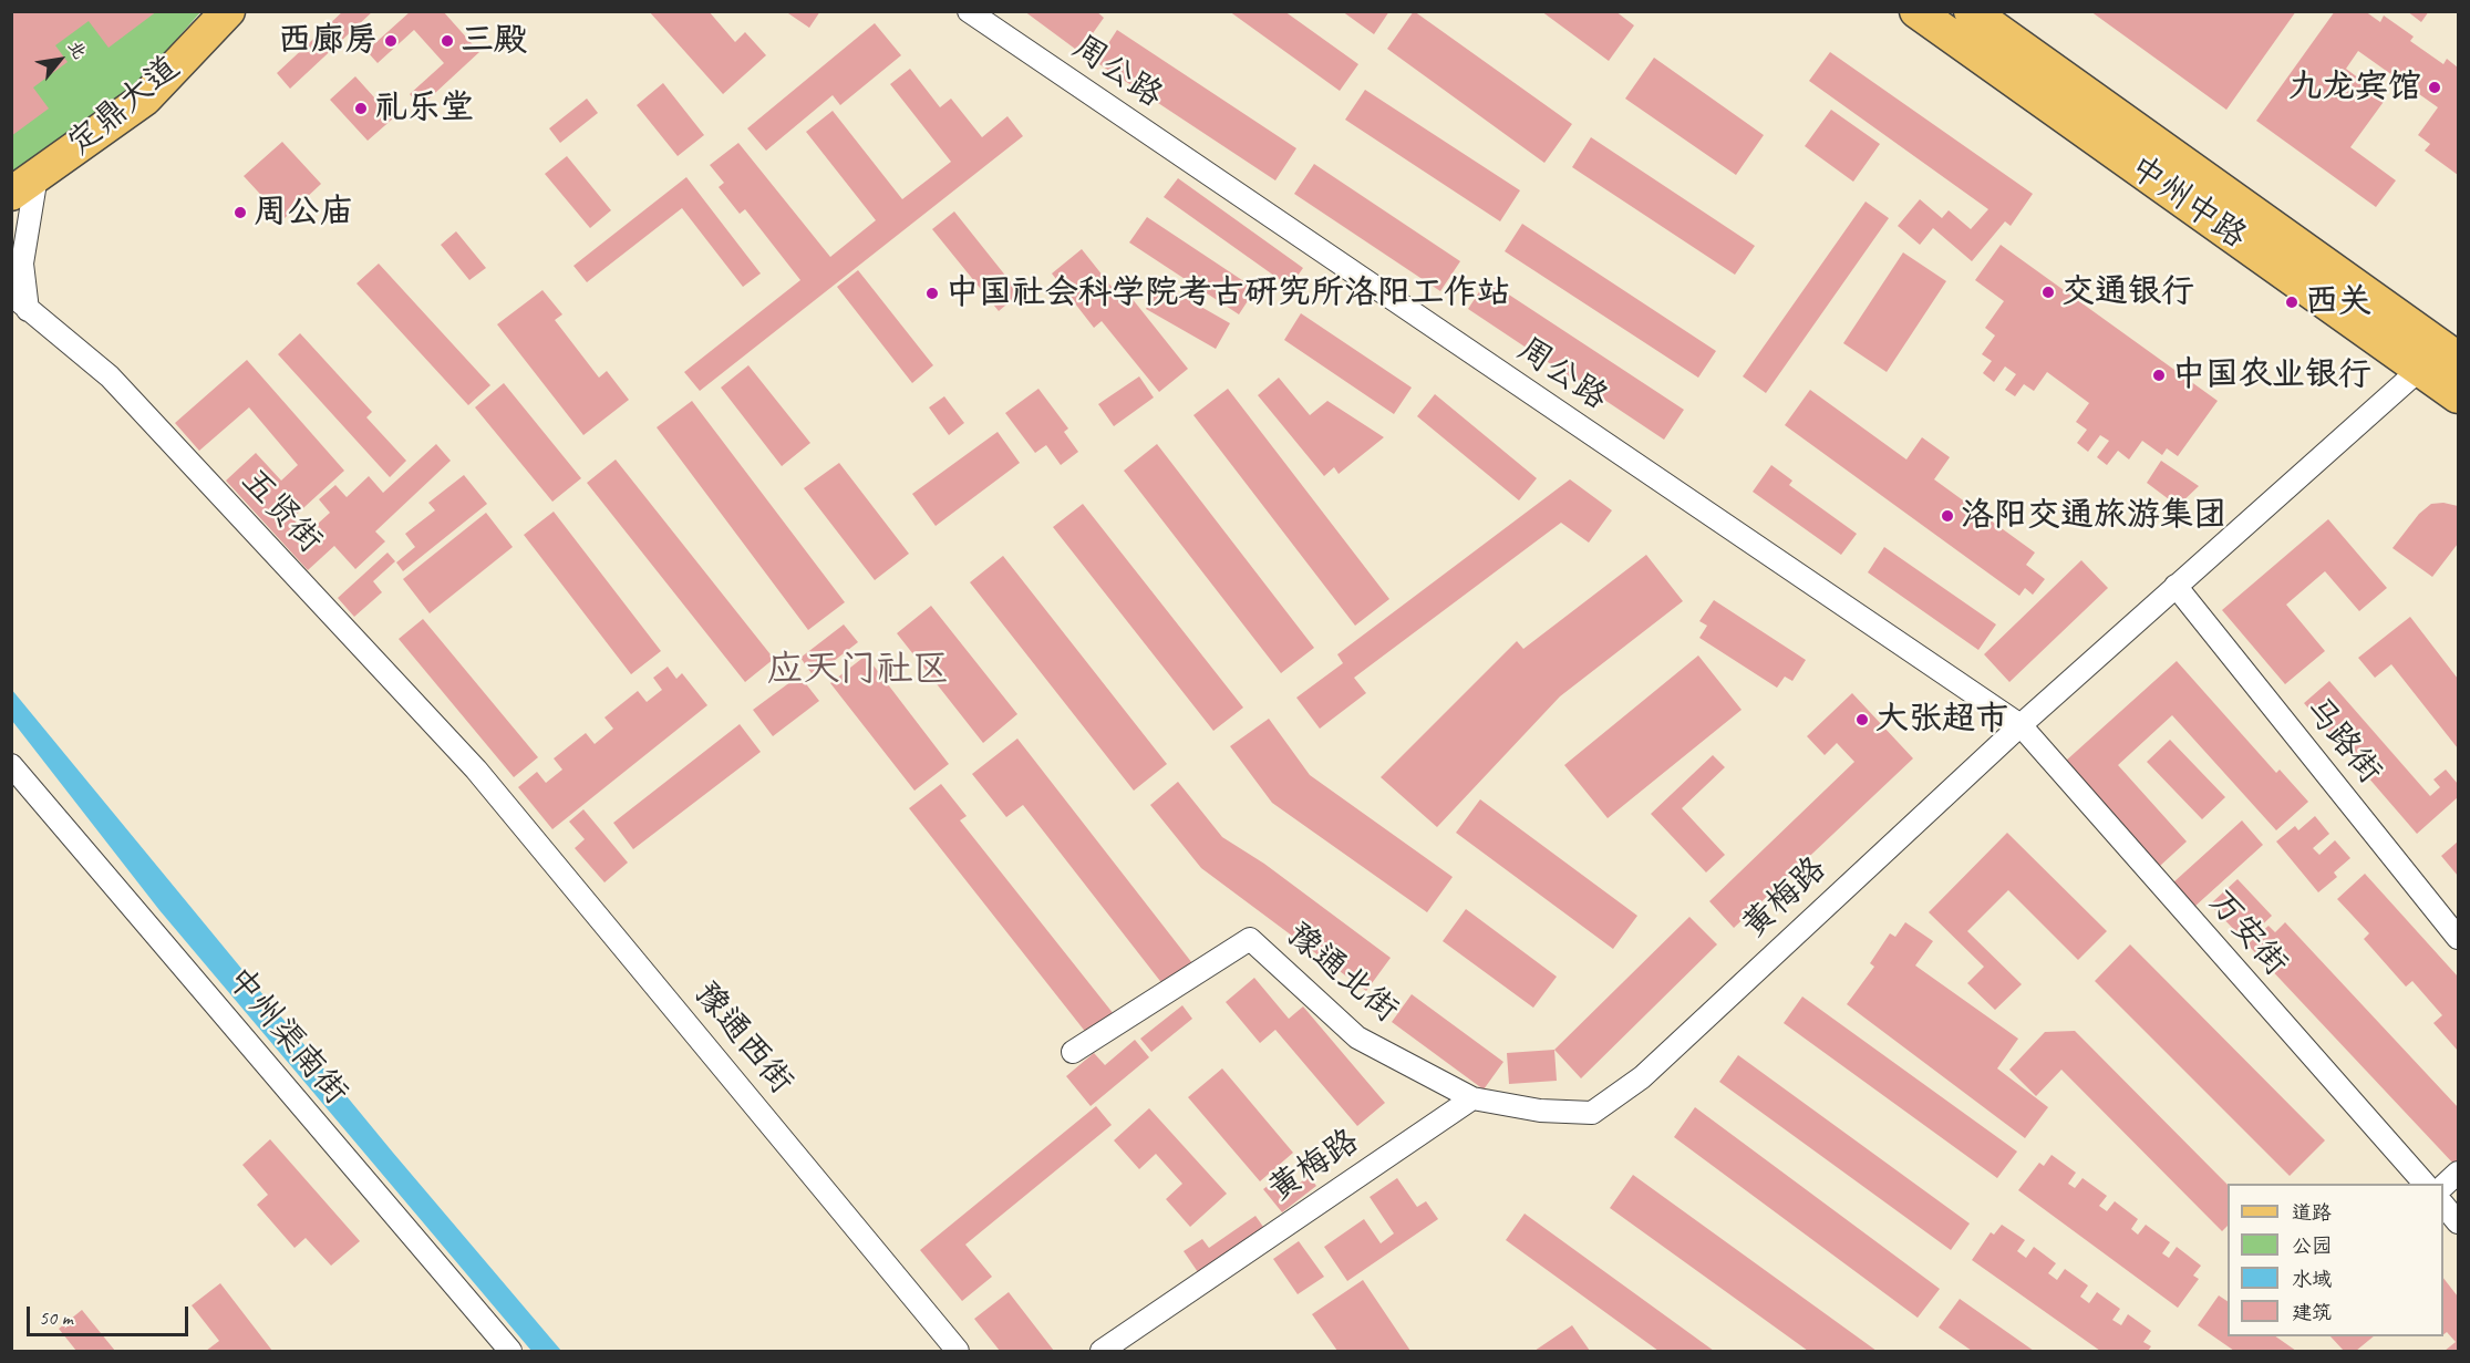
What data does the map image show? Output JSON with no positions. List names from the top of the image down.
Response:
{
  "streets": {
    "main road": ["定鼎大道", "中州中路"],
    "street": [
      "周公路",
      "五贤街",
      "马路街",
      "黄梅路",
      "万安街",
      "豫通北街",
      "中州渠南街",
      "豫通西街"
    ]
  },
  "crossings": [
    ["周公路", "黄梅路"],
    ["周公路", "万安街"],
    ["中州中路", "黄梅路"],
    ["五贤街", "豫通西街"],
    ["马路街", "黄梅路"],
    ["黄梅路", "万安街"],
    ["黄梅路", "豫通北街"]
  ],
  "districts": ["应天门社区"],
  "places": [
    "西廊房",
    "三殿",
    "九龙宾馆",
    "礼乐堂",
    "周公庙",
    "交通银行",
    "中国社会科学院考古研究所洛阳工作站",
    "西关",
    "中国农业银行",
    "洛阳交通旅游集团",
    "大张超市"
  ],
  "legend": [
    "道路",
    "公园",
    "水域",
    "建筑"
  ],
  "scale_bar": "50 m",
  "north": "top right"
}
